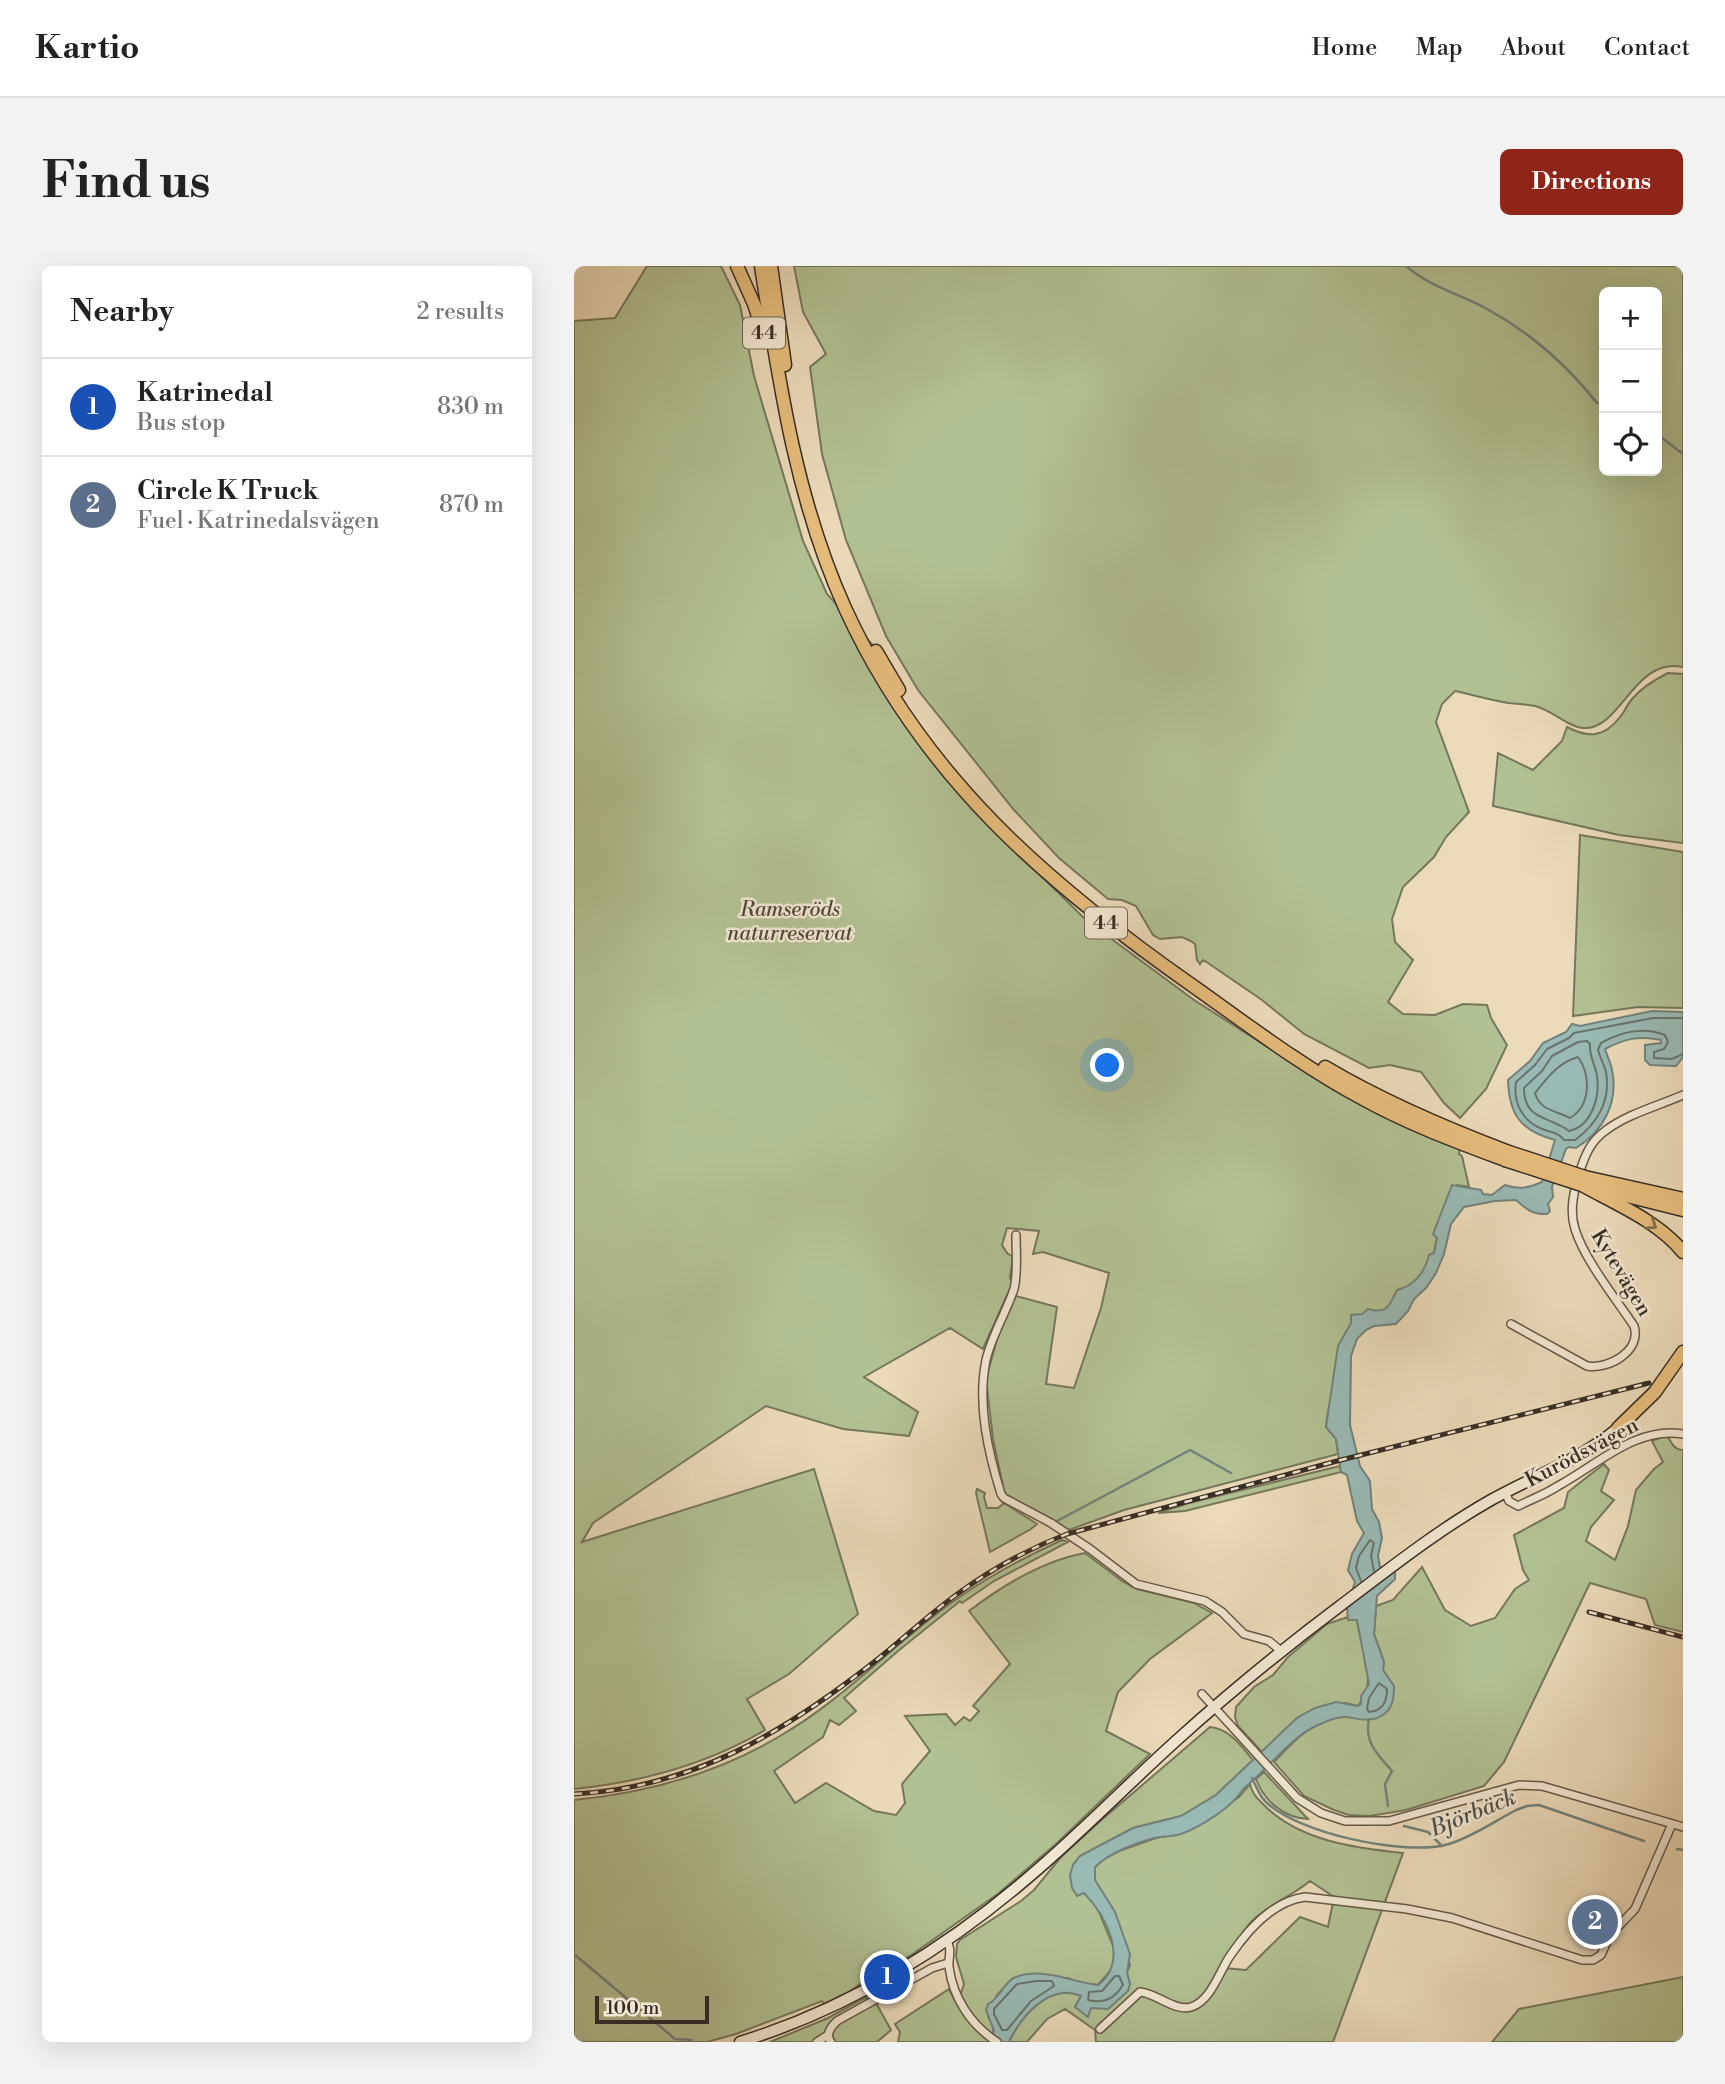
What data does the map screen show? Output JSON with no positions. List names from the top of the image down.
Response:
{
  "streets": {
    "main road": ["44"],
    "street": ["Kytevägen", "Kurödsvägen"]
  },
  "water": ["Björbäck"],
  "parks": ["Ramseröds naturreservat"],
  "scale_bar": "100 m",
  "page": {
    "header": "Kartio",
    "nav": [
      "Home",
      "Map",
      "About",
      "Contact"
    ],
    "buttons": "Directions",
    "title": "Find us",
    "heading": ["Nearby", "2 results"],
    "map_buttons": ["+", "−"],
    "list": [
      {
        "mark": "1",
        "name": "Katrinedal",
        "note": "Bus stop",
        "value": "830 m"
      },
      {
        "mark": "2",
        "name": "Circle K Truck",
        "note": "Fuel · Katrinedalsvägen",
        "value": "870 m"
      }
    ],
    "pins": ["2", "1"],
    "scale": "100 m"
  }
}
